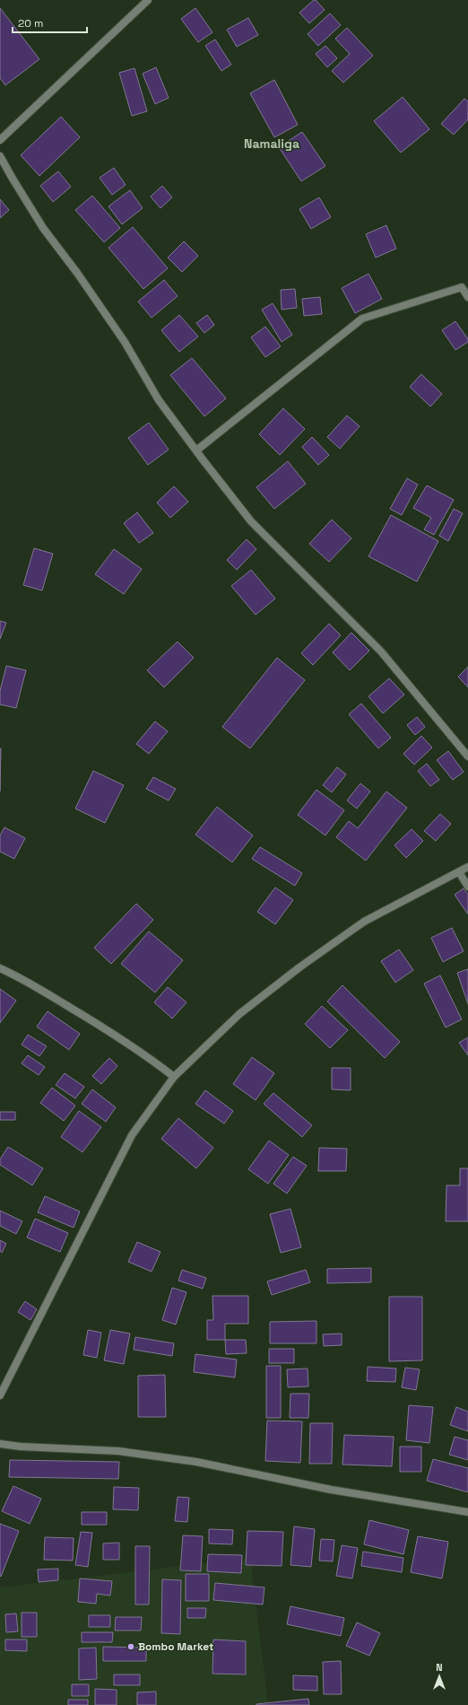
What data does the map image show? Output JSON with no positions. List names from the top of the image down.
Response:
{
  "districts": ["Namaliga"],
  "places": ["Bombo Market"],
  "scale_bar": "20 m",
  "north": "top"
}
